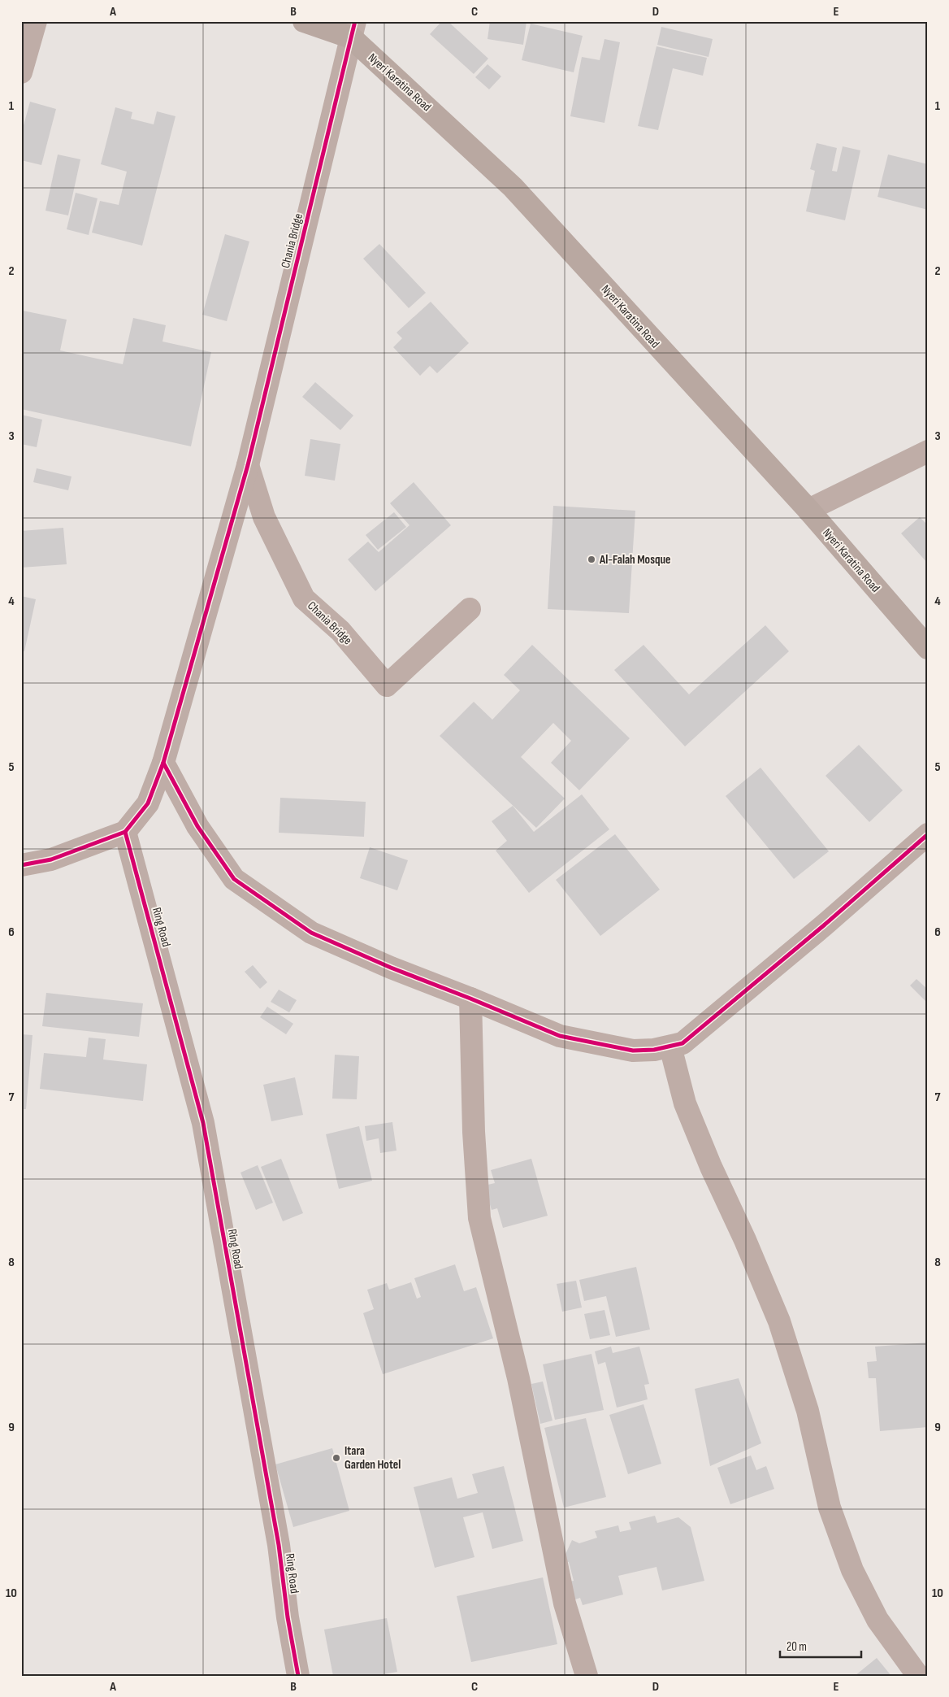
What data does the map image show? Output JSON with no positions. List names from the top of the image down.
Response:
{
  "streets": {
    "highway": ["Nyeri Karatina Road"],
    "street": ["Chania Bridge", "Ring Road"]
  },
  "crossings": [
    ["Nyeri Karatina Road", "Chania Bridge"]
  ],
  "places": ["Al-Falah Mosque", "Itara Garden Hotel"],
  "scale_bar": "20 m",
  "grid": {
    "columns": [
      "A",
      "B",
      "C",
      "D",
      "E"
    ],
    "rows": [
      "1",
      "2",
      "3",
      "4",
      "5",
      "6",
      "7",
      "8",
      "9",
      "10"
    ]
  }
}
